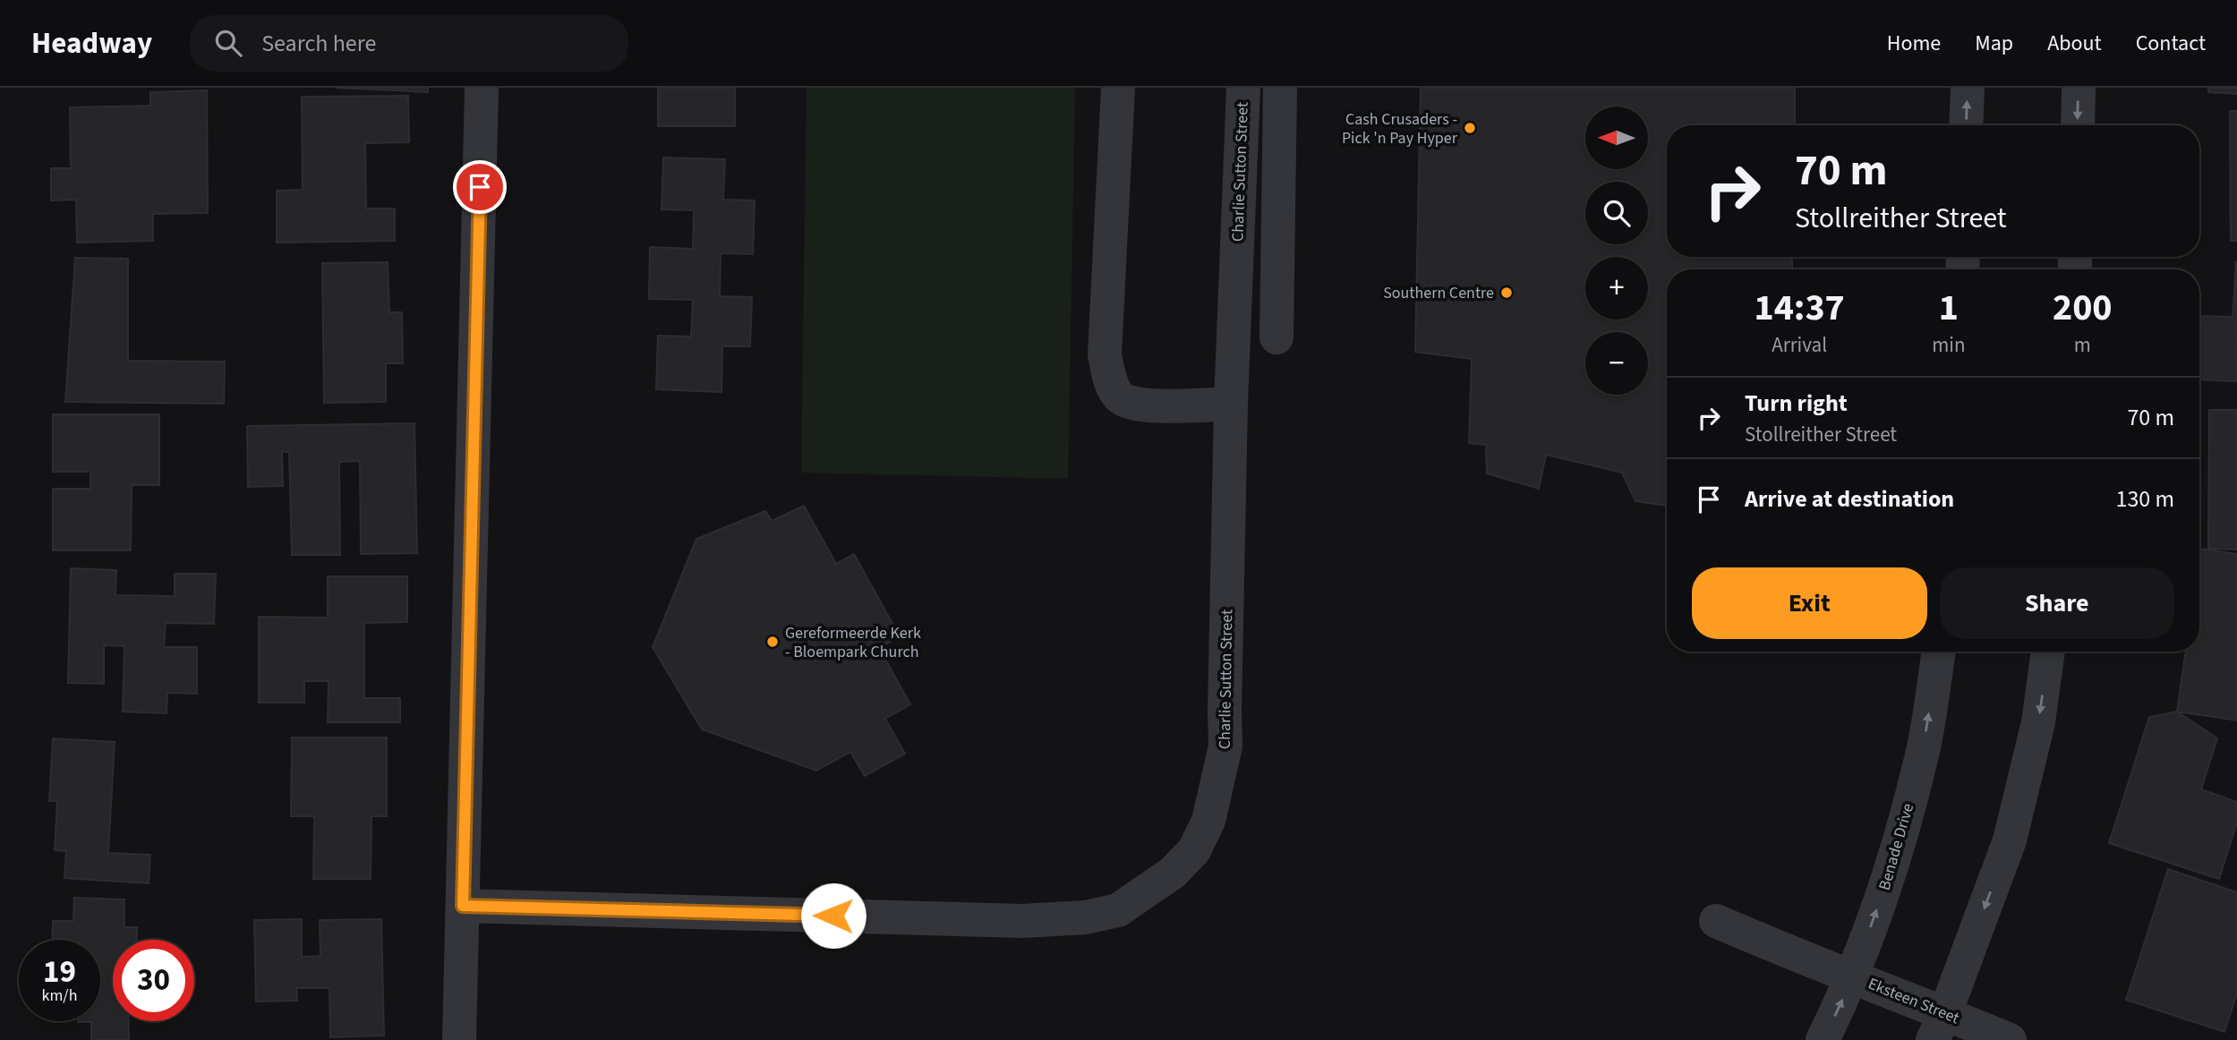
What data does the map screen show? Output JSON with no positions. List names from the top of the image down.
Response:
{
  "streets": {
    "street": ["Charlie Sutton Street", "Benade Drive", "Eksteen Street"]
  },
  "crossings": [
    ["Benade Drive", "Eksteen Street"]
  ],
  "places": ["Cash Crusaders - Pick 'n Pay Hyper", "Southern Centre", "Gereformeerde Kerk - Bloempark Church"],
  "north": "left",
  "page": {
    "header": "Headway",
    "search": "Search here",
    "nav": [
      "Home",
      "Map",
      "About",
      "Contact"
    ],
    "map_buttons": ["+", "−"],
    "turn": ["70 m", "Stollreither Street"],
    "eta": [
      "14:37",
      "Arrival",
      "1",
      "min",
      "200",
      "m"
    ],
    "list": [
      {
        "name": "Turn right",
        "note": "Stollreither Street",
        "value": "70 m"
      },
      {
        "name": "Arrive at destination",
        "value": "130 m"
      }
    ],
    "buttons": ["Exit", "Share"],
    "speed": "19 km/h",
    "limit": "30"
  }
}
